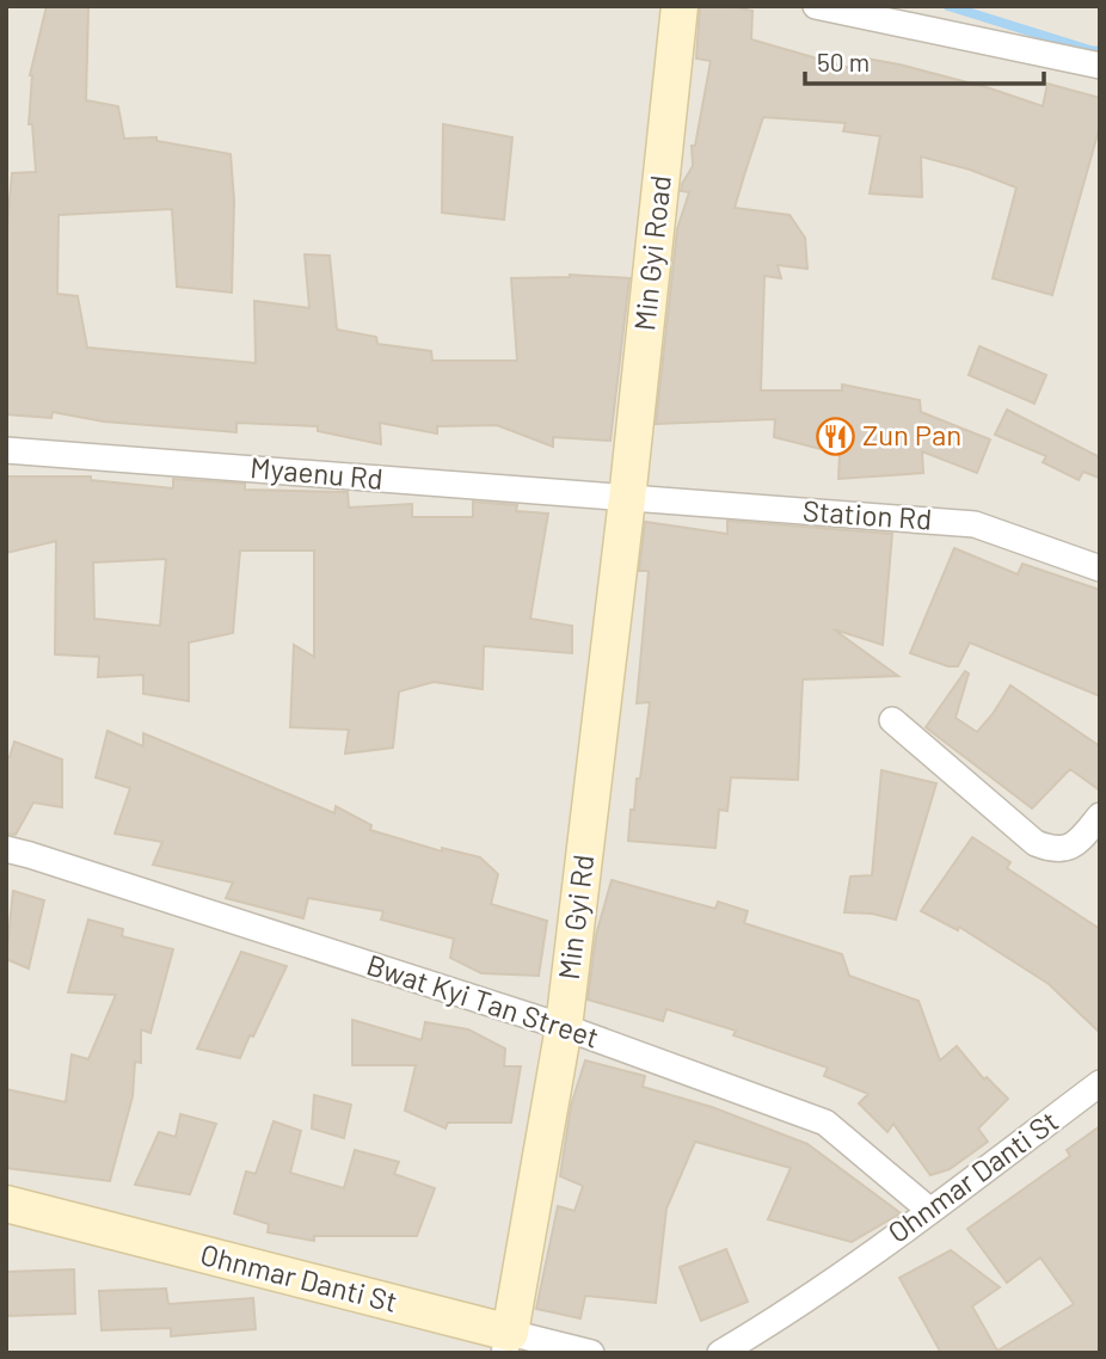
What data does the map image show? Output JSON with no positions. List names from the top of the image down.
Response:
{
  "streets": {
    "main road": ["Min Gyi Road", "Min Gyi Rd", "Ohnmar Danti St"],
    "street": ["Myaenu Rd", "Station Rd", "Bwat Kyi Tan Street"]
  },
  "crossings": [
    ["Min Gyi Road", "Myaenu Rd"],
    ["Min Gyi Road", "Station Rd"],
    ["Min Gyi Road", "Min Gyi Rd"],
    ["Myaenu Rd", "Station Rd"],
    ["Myaenu Rd", "Min Gyi Rd"],
    ["Station Rd", "Min Gyi Rd"],
    ["Min Gyi Rd", "Bwat Kyi Tan Street"],
    ["Min Gyi Rd", "Ohnmar Danti St"],
    ["Bwat Kyi Tan Street", "Ohnmar Danti St"]
  ],
  "places": {
    "restaurant": ["Zun Pan"]
  },
  "scale_bar": "50 m"
}
